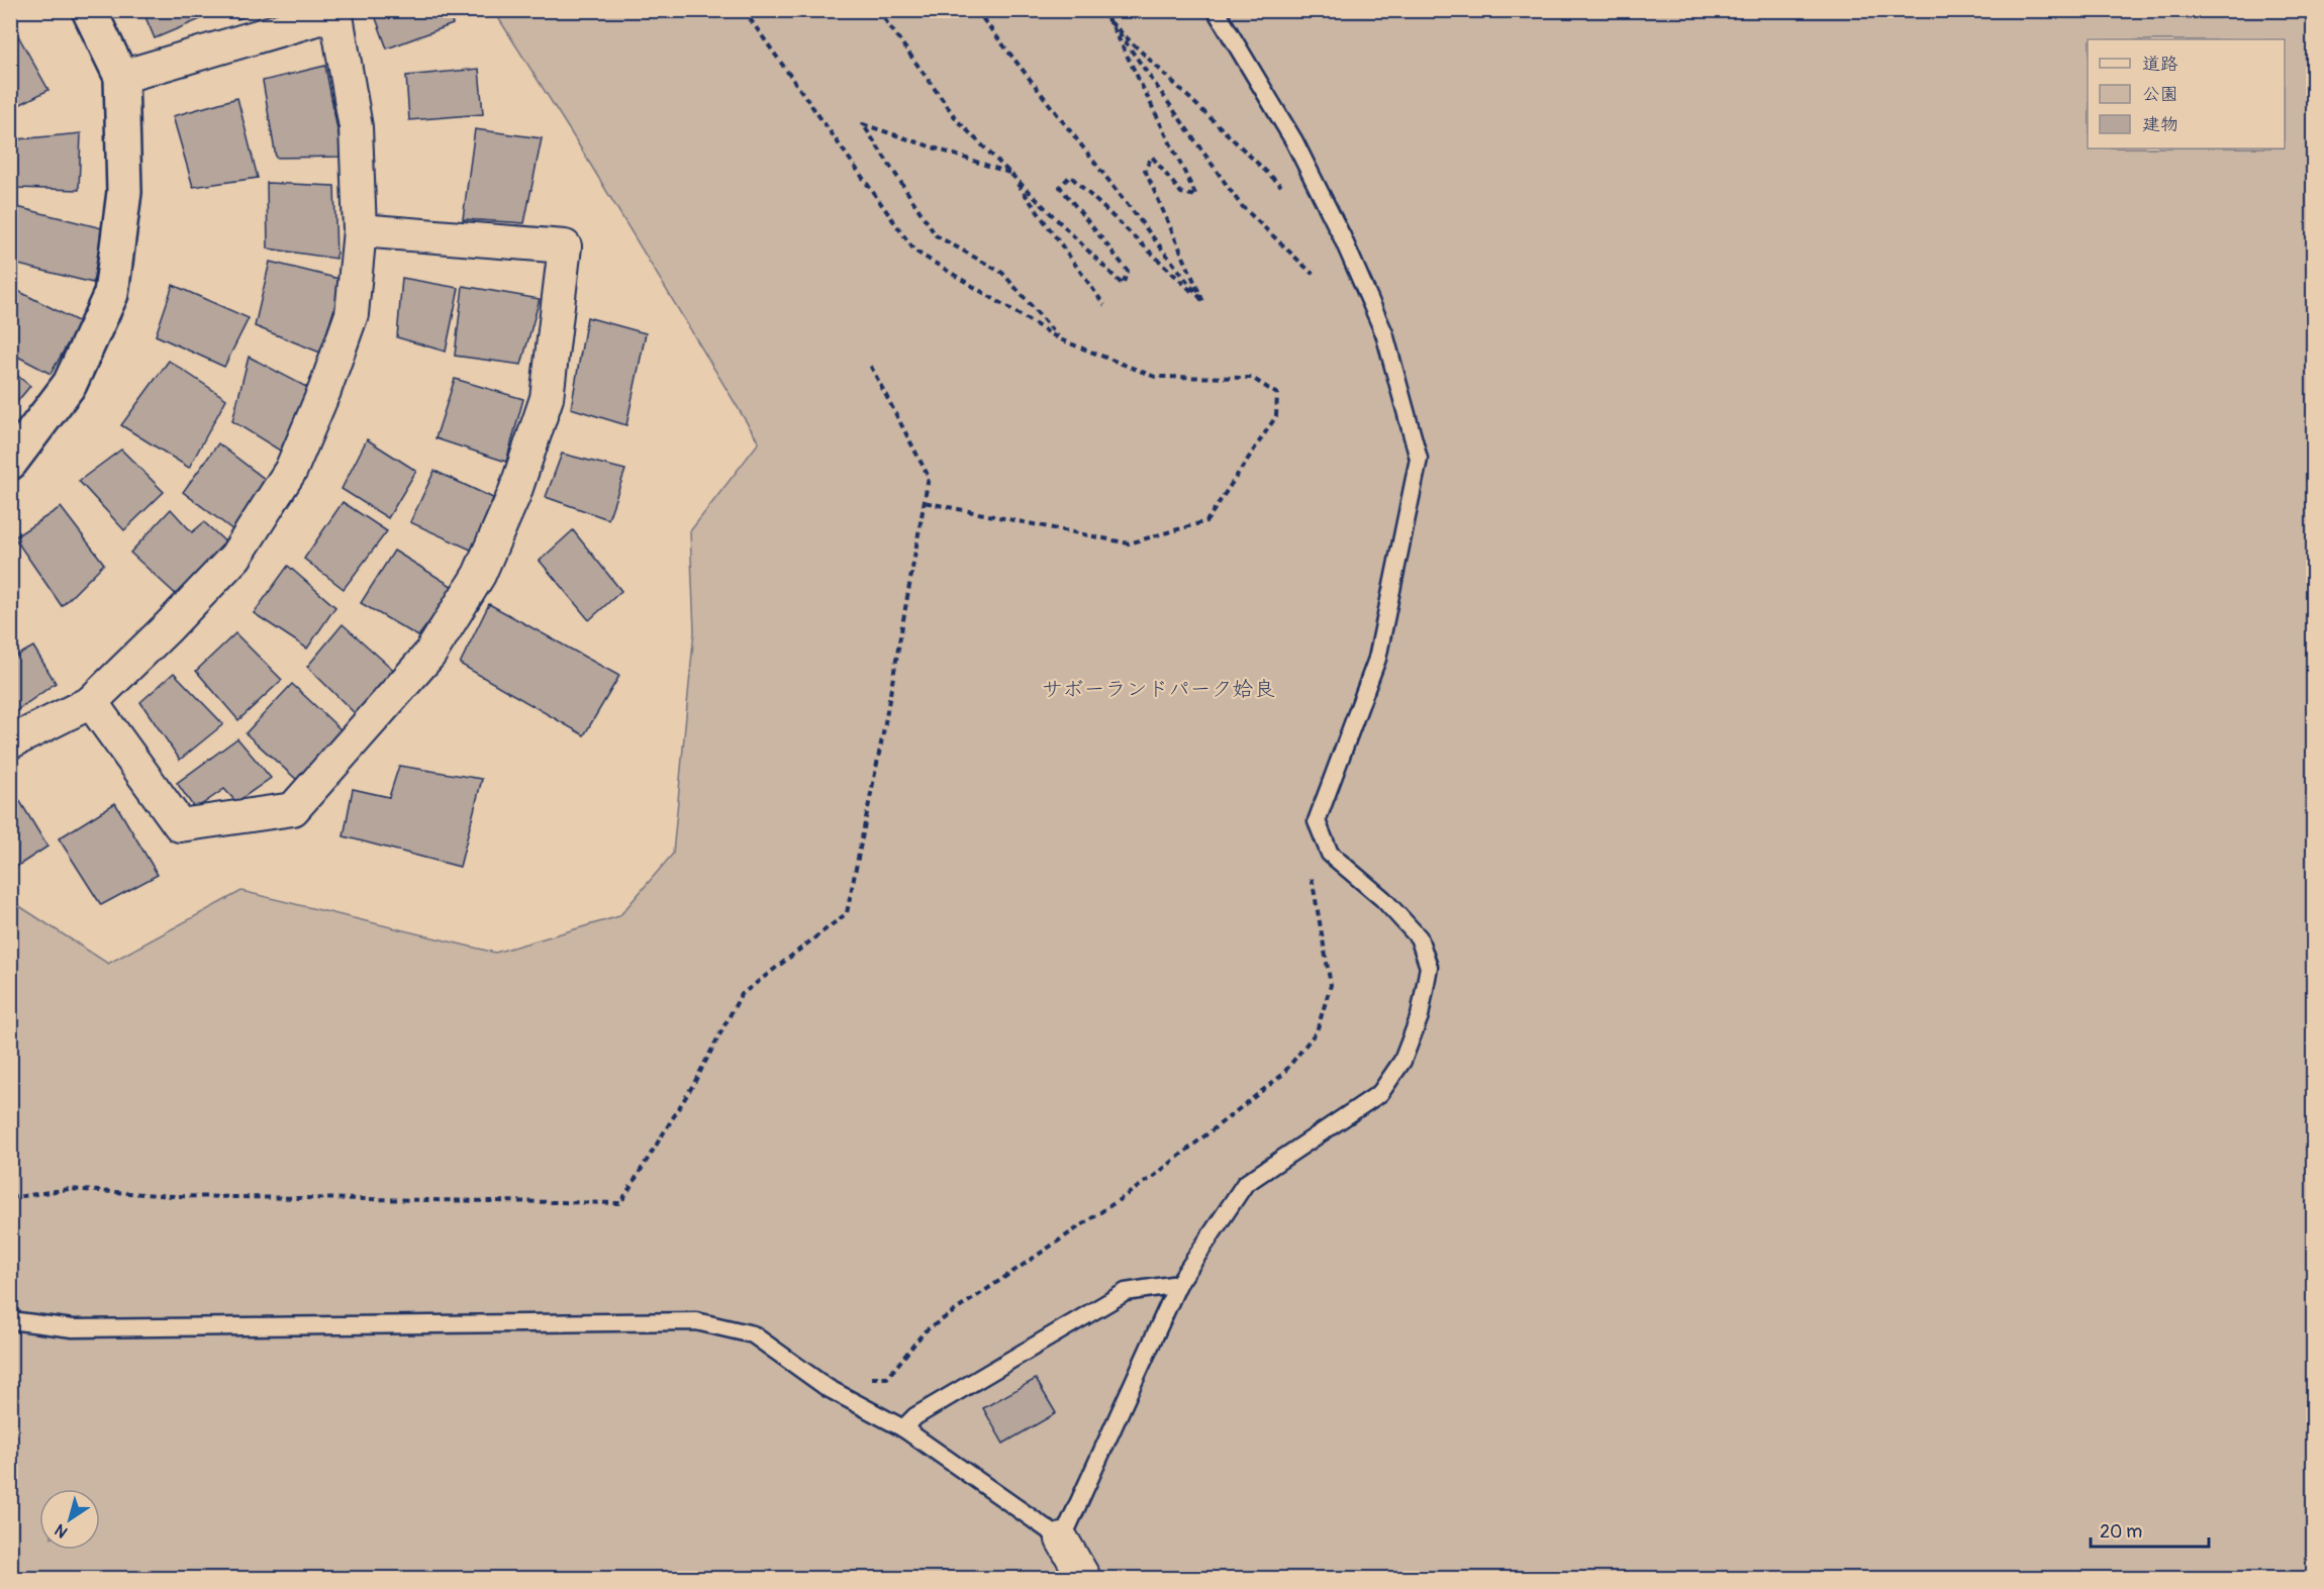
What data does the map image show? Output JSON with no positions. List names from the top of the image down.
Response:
{
  "parks": ["サボーランドパーク姶良"],
  "legend": ["道路", "公園", "建物"],
  "scale_bar": "20 m",
  "north": "bottom left"
}
